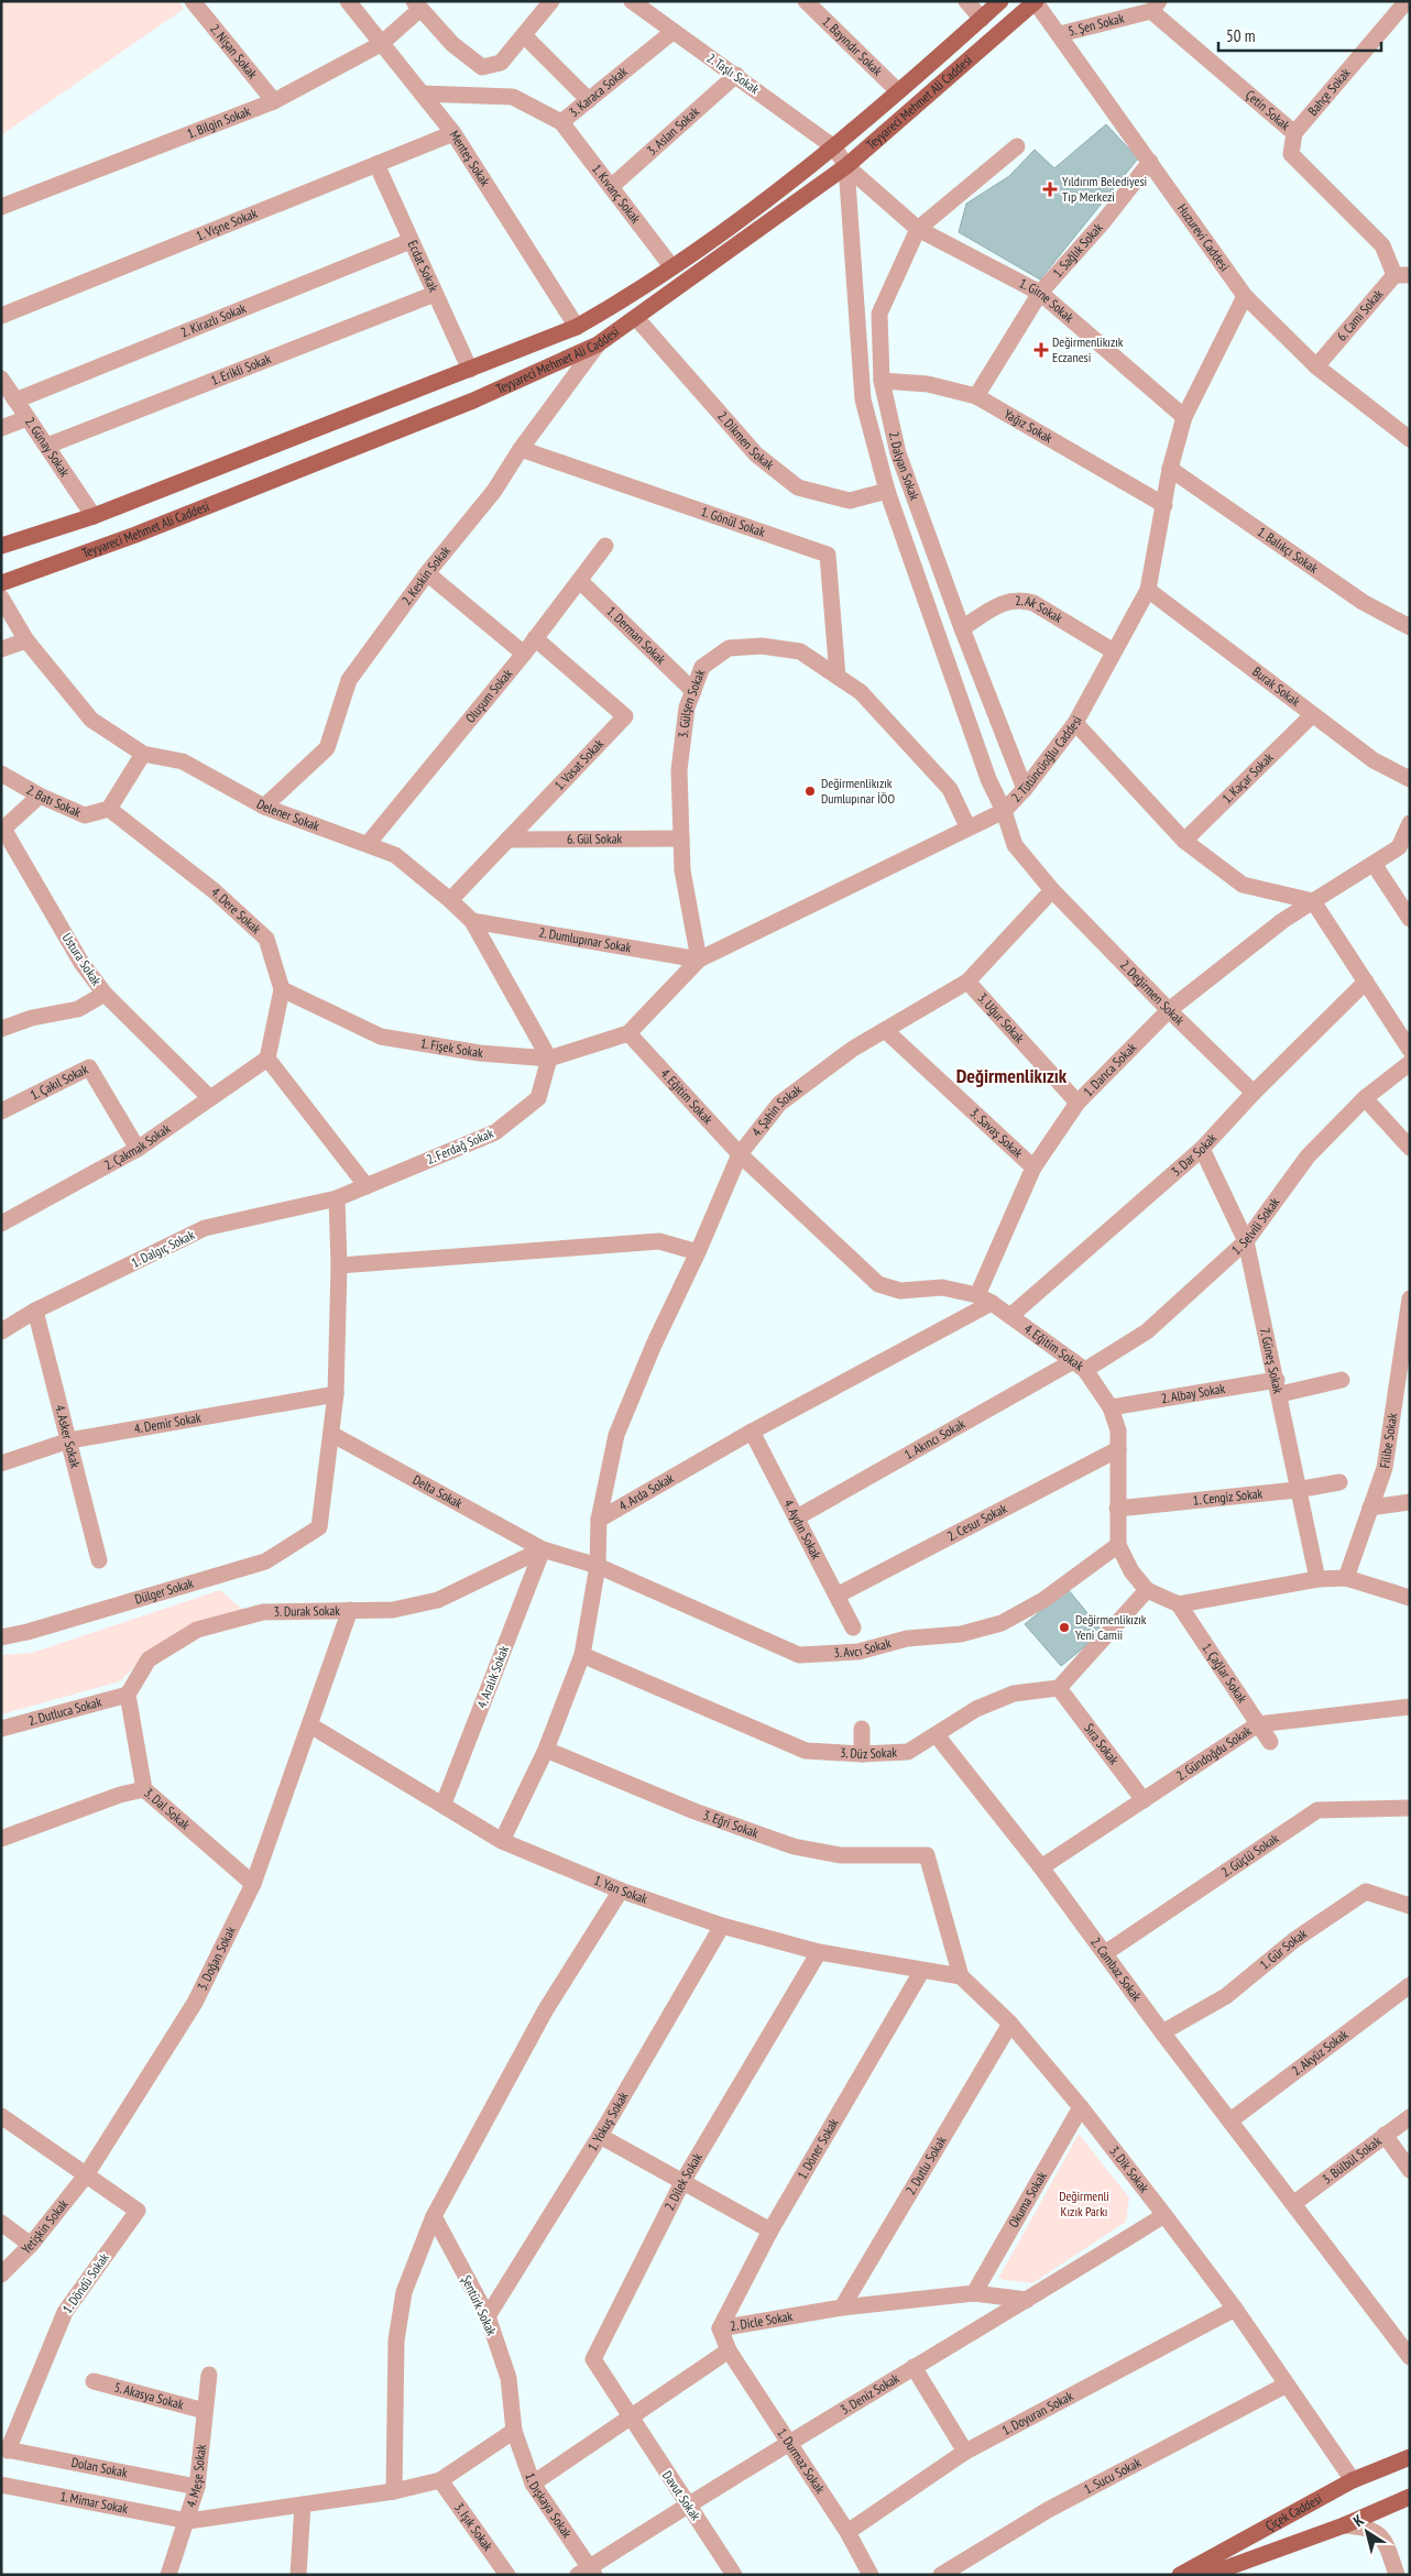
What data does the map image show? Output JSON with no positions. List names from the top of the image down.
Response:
{
  "streets": {
    "main road": ["Teyyareci Mehmet Ali Caddesi", "Çiçek Caddesi"],
    "street": [
      "5. Şen Sokak",
      "1. Bayındır Sokak",
      "2. Nişan Sokak",
      "2. Taşlı Sokak",
      "3. Karaca Sokak",
      "Bahçe Sokak",
      "Çetin Sokak",
      "1. Bilgin Sokak",
      "3. Aslan Sokak",
      "Menteş Sokak",
      "1. Kıvanç Sokak",
      "1. Vişne Sokak",
      "Huzurevi Caddesi",
      "1. Sağlık Sokak",
      "Ecdat Sokak",
      "1. Girne Sokak",
      "6. Cami Sokak",
      "2. Kirazlı Sokak",
      "1. Erikli Sokak",
      "Yağız Sokak",
      "2. Dikmen Sokak",
      "2. Günay Sokak",
      "2. Dalyan Sokak",
      "1. Gönül Sokak",
      "1. Balıkçı Sokak",
      "2. Keskin Sokak",
      "2. Ak Sokak",
      "1. Derman Sokak",
      "Burak Sokak",
      "Oluşum Sokak",
      "3. Gülşen Sokak",
      "2. Tütüncüoğlu Caddesi",
      "1. Vasat Sokak",
      "1. Kaçar Sokak",
      "2. Batı Sokak",
      "Delener Sokak",
      "6. Gül Sokak",
      "4. Dere Sokak",
      "2. Dumlupınar Sokak",
      "Ustura Sokak",
      "2. Değirmen Sokak",
      "3. Uğur Sokak",
      "1. Fişek Sokak",
      "1. Darıca Sokak",
      "1. Çakıl Sokak",
      "4. Eğitim Sokak",
      "4. Şahin Sokak",
      "3. Savaş Sokak",
      "2. Çakmak Sokak",
      "2. Ferdağ Sokak",
      "3. Dar Sokak",
      "1. Selvili Sokak",
      "1. Dalgıç Sokak",
      "7. Güneş Sokak",
      "2. Albay Sokak",
      "4. Demir Sokak",
      "4. Asker Sokak",
      "1. Akıncı Sokak",
      "Filibe Sokak",
      "Delta Sokak",
      "4. Arda Sokak",
      "1. Cengiz Sokak",
      "2. Cesur Sokak",
      "4. Aydın Sokak",
      "Dülger Sokak",
      "3. Durak Sokak",
      "3. Avcı Sokak",
      "1. Çağlar Sokak",
      "4. Aralık Sokak",
      "2. Dutluca Sokak",
      "Sıra Sokak",
      "3. Düz Sokak",
      "2. Gündoğdu Sokak",
      "3. Dal Sokak",
      "3. Eğri Sokak",
      "2. Güçlü Sokak",
      "1. Yan Sokak",
      "1. Gür Sokak",
      "3. Doğan Sokak",
      "2. Cambaz Sokak",
      "2. Akyüz Sokak",
      "1. Yokuş Sokak",
      "1. Döner Sokak",
      "3. Bülbül Sokak",
      "2. Dutlu Sokak",
      "3. Dik Sokak",
      "2. Dilek Sokak",
      "Okuma Sokak",
      "Yetişkin Sokak",
      "1. Döndü Sokak",
      "Şentürk Sokak",
      "2. Dicle Sokak",
      "3. Deniz Sokak",
      "5. Akasya Sokak",
      "1. Doyuran Sokak",
      "1. Durmaz Sokak",
      "Dolan Sokak",
      "4. Meşe Sokak",
      "1. Sucu Sokak",
      "Davut Sokak",
      "1. Mimar Sokak",
      "1. Dışkaya Sokak",
      "3. Işık Sokak"
    ]
  },
  "crossings": [
    ["5. Şen Sokak", "Çetin Sokak"],
    ["5. Şen Sokak", "Huzurevi Caddesi"],
    ["1. Bayındır Sokak", "Teyyareci Mehmet Ali Caddesi"],
    ["2. Nişan Sokak", "1. Bilgin Sokak"],
    ["2. Taşlı Sokak", "3. Karaca Sokak"],
    ["2. Taşlı Sokak", "Teyyareci Mehmet Ali Caddesi"],
    ["2. Taşlı Sokak", "3. Aslan Sokak"],
    ["2. Taşlı Sokak", "2. Dalyan Sokak"],
    ["3. Karaca Sokak", "Menteş Sokak"],
    ["3. Karaca Sokak", "1. Kıvanç Sokak"],
    ["Bahçe Sokak", "Çetin Sokak"],
    ["Teyyareci Mehmet Ali Caddesi", "Menteş Sokak"],
    ["Teyyareci Mehmet Ali Caddesi", "1. Kıvanç Sokak"],
    ["Teyyareci Mehmet Ali Caddesi", "Huzurevi Caddesi"],
    ["Teyyareci Mehmet Ali Caddesi", "Ecdat Sokak"],
    ["Teyyareci Mehmet Ali Caddesi", "2. Dikmen Sokak"],
    ["Teyyareci Mehmet Ali Caddesi", "2. Günay Sokak"],
    ["Teyyareci Mehmet Ali Caddesi", "2. Dalyan Sokak"],
    ["Teyyareci Mehmet Ali Caddesi", "2. Keskin Sokak"],
    ["Çetin Sokak", "6. Cami Sokak"],
    ["1. Bilgin Sokak", "Menteş Sokak"],
    ["3. Aslan Sokak", "1. Kıvanç Sokak"],
    ["Menteş Sokak", "1. Vişne Sokak"],
    ["1. Vişne Sokak", "Ecdat Sokak"],
    ["Huzurevi Caddesi", "1. Sağlık Sokak"],
    ["Huzurevi Caddesi", "6. Cami Sokak"],
    ["Huzurevi Caddesi", "2. Tütüncüoğlu Caddesi"],
    ["1. Sağlık Sokak", "1. Girne Sokak"],
    ["1. Sağlık Sokak", "Yağız Sokak"],
    ["Ecdat Sokak", "2. Kirazlı Sokak"],
    ["Ecdat Sokak", "1. Erikli Sokak"],
    ["1. Girne Sokak", "2. Dalyan Sokak"],
    ["1. Girne Sokak", "2. Tütüncüoğlu Caddesi"],
    ["2. Kirazlı Sokak", "2. Günay Sokak"],
    ["1. Erikli Sokak", "2. Günay Sokak"],
    ["Yağız Sokak", "2. Dalyan Sokak"],
    ["Yağız Sokak", "2. Tütüncüoğlu Caddesi"],
    ["2. Dikmen Sokak", "2. Dalyan Sokak"],
    ["2. Dalyan Sokak", "2. Ak Sokak"],
    ["2. Dalyan Sokak", "2. Tütüncüoğlu Caddesi"],
    ["1. Gönül Sokak", "2. Keskin Sokak"],
    ["1. Gönül Sokak", "3. Gülşen Sokak"],
    ["1. Balıkçı Sokak", "2. Tütüncüoğlu Caddesi"],
    ["2. Keskin Sokak", "Delener Sokak"],
    ["2. Ak Sokak", "2. Tütüncüoğlu Caddesi"],
    ["1. Derman Sokak", "Oluşum Sokak"],
    ["1. Derman Sokak", "3. Gülşen Sokak"],
    ["Burak Sokak", "2. Tütüncüoğlu Caddesi"],
    ["Burak Sokak", "1. Kaçar Sokak"],
    ["Oluşum Sokak", "1. Vasat Sokak"],
    ["Oluşum Sokak", "Delener Sokak"],
    ["3. Gülşen Sokak", "2. Tütüncüoğlu Caddesi"],
    ["3. Gülşen Sokak", "6. Gül Sokak"],
    ["3. Gülşen Sokak", "2. Dumlupınar Sokak"],
    ["2. Tütüncüoğlu Caddesi", "2. Dumlupınar Sokak"],
    ["2. Tütüncüoğlu Caddesi", "1. Fişek Sokak"],
    ["2. Tütüncüoğlu Caddesi", "4. Eğitim Sokak"],
    ["1. Vasat Sokak", "Delener Sokak"],
    ["1. Vasat Sokak", "6. Gül Sokak"],
    ["2. Batı Sokak", "4. Dere Sokak"],
    ["Delener Sokak", "2. Dumlupınar Sokak"],
    ["Delener Sokak", "1. Fişek Sokak"],
    ["Delener Sokak", "2. Ferdağ Sokak"],
    ["4. Dere Sokak", "1. Fişek Sokak"],
    ["4. Dere Sokak", "2. Çakmak Sokak"],
    ["2. Değirmen Sokak", "1. Darıca Sokak"],
    ["2. Değirmen Sokak", "4. Şahin Sokak"],
    ["2. Değirmen Sokak", "3. Dar Sokak"],
    ["3. Uğur Sokak", "1. Darıca Sokak"],
    ["3. Uğur Sokak", "4. Şahin Sokak"],
    ["1. Fişek Sokak", "4. Eğitim Sokak"],
    ["1. Fişek Sokak", "2. Ferdağ Sokak"],
    ["1. Darıca Sokak", "4. Eğitim Sokak"],
    ["1. Darıca Sokak", "3. Savaş Sokak"],
    ["1. Darıca Sokak", "4. Arda Sokak"],
    ["1. Çakıl Sokak", "2. Çakmak Sokak"],
    ["4. Eğitim Sokak", "4. Şahin Sokak"],
    ["4. Eğitim Sokak", "3. Dar Sokak"],
    ["4. Eğitim Sokak", "1. Selvili Sokak"],
    ["4. Eğitim Sokak", "2. Albay Sokak"],
    ["4. Eğitim Sokak", "1. Akıncı Sokak"],
    ["4. Eğitim Sokak", "4. Arda Sokak"],
    ["4. Eğitim Sokak", "1. Cengiz Sokak"],
    ["4. Eğitim Sokak", "2. Cesur Sokak"],
    ["4. Eğitim Sokak", "3. Avcı Sokak"],
    ["4. Eğitim Sokak", "1. Çağlar Sokak"],
    ["4. Şahin Sokak", "3. Savaş Sokak"],
    ["4. Şahin Sokak", "4. Arda Sokak"],
    ["2. Ferdağ Sokak", "1. Dalgıç Sokak"],
    ["3. Dar Sokak", "7. Güneş Sokak"],
    ["1. Selvili Sokak", "7. Güneş Sokak"],
    ["1. Selvili Sokak", "1. Akıncı Sokak"],
    ["1. Dalgıç Sokak", "4. Asker Sokak"],
    ["7. Güneş Sokak", "2. Albay Sokak"],
    ["7. Güneş Sokak", "1. Cengiz Sokak"],
    ["4. Demir Sokak", "4. Asker Sokak"],
    ["1. Akıncı Sokak", "4. Aydın Sokak"],
    ["Delta Sokak", "Dülger Sokak"],
    ["Delta Sokak", "3. Durak Sokak"],
    ["Delta Sokak", "4. Aralık Sokak"],
    ["4. Arda Sokak", "4. Aydın Sokak"],
    ["2. Cesur Sokak", "4. Aydın Sokak"],
    ["3. Durak Sokak", "4. Aralık Sokak"],
    ["3. Durak Sokak", "2. Dutluca Sokak"],
    ["1. Çağlar Sokak", "2. Gündoğdu Sokak"],
    ["4. Aralık Sokak", "1. Yan Sokak"],
    ["Sıra Sokak", "3. Düz Sokak"],
    ["Sıra Sokak", "2. Gündoğdu Sokak"],
    ["3. Düz Sokak", "2. Cambaz Sokak"],
    ["2. Gündoğdu Sokak", "2. Cambaz Sokak"],
    ["3. Dal Sokak", "3. Doğan Sokak"],
    ["3. Eğri Sokak", "3. Dik Sokak"],
    ["2. Güçlü Sokak", "2. Cambaz Sokak"],
    ["1. Yan Sokak", "3. Doğan Sokak"],
    ["1. Yan Sokak", "1. Yokuş Sokak"],
    ["1. Yan Sokak", "1. Döner Sokak"],
    ["1. Yan Sokak", "3. Dik Sokak"],
    ["1. Yan Sokak", "2. Dilek Sokak"],
    ["1. Gür Sokak", "2. Cambaz Sokak"],
    ["3. Doğan Sokak", "Yetişkin Sokak"],
    ["3. Doğan Sokak", "1. Döndü Sokak"],
    ["2. Cambaz Sokak", "2. Akyüz Sokak"],
    ["2. Cambaz Sokak", "3. Bülbül Sokak"],
    ["1. Yokuş Sokak", "Şentürk Sokak"],
    ["1. Döner Sokak", "2. Dicle Sokak"],
    ["2. Dutlu Sokak", "3. Dik Sokak"],
    ["2. Dutlu Sokak", "2. Dicle Sokak"],
    ["3. Dik Sokak", "Okuma Sokak"],
    ["3. Dik Sokak", "3. Deniz Sokak"],
    ["3. Dik Sokak", "1. Doyuran Sokak"],
    ["3. Dik Sokak", "1. Sucu Sokak"],
    ["3. Dik Sokak", "Çiçek Caddesi"],
    ["2. Dilek Sokak", "2. Dicle Sokak"],
    ["2. Dilek Sokak", "Davut Sokak"],
    ["Okuma Sokak", "2. Dicle Sokak"],
    ["Yetişkin Sokak", "1. Döndü Sokak"],
    ["1. Döndü Sokak", "Dolan Sokak"],
    ["Şentürk Sokak", "1. Dışkaya Sokak"],
    ["2. Dicle Sokak", "3. Deniz Sokak"],
    ["2. Dicle Sokak", "1. Durmaz Sokak"],
    ["2. Dicle Sokak", "Davut Sokak"],
    ["2. Dicle Sokak", "1. Dışkaya Sokak"],
    ["3. Deniz Sokak", "1. Durmaz Sokak"],
    ["3. Deniz Sokak", "Davut Sokak"],
    ["3. Deniz Sokak", "1. Dışkaya Sokak"],
    ["5. Akasya Sokak", "4. Meşe Sokak"],
    ["1. Doyuran Sokak", "1. Durmaz Sokak"],
    ["Dolan Sokak", "4. Meşe Sokak"],
    ["4. Meşe Sokak", "1. Mimar Sokak"]
  ],
  "districts": ["Değirmenlikızık"],
  "parks": ["Değirmenli Kızık Parkı"],
  "places": {
    "health": ["Yıldırım Belediyesi Tıp Merkezi", "Değirmenlikızık Eczanesi"],
    "other": ["Değirmenlikızık Dumlupınar İÖO", "Değirmenlikızık Yeni Camii"]
  },
  "scale_bar": "50 m",
  "north": "top left"
}
